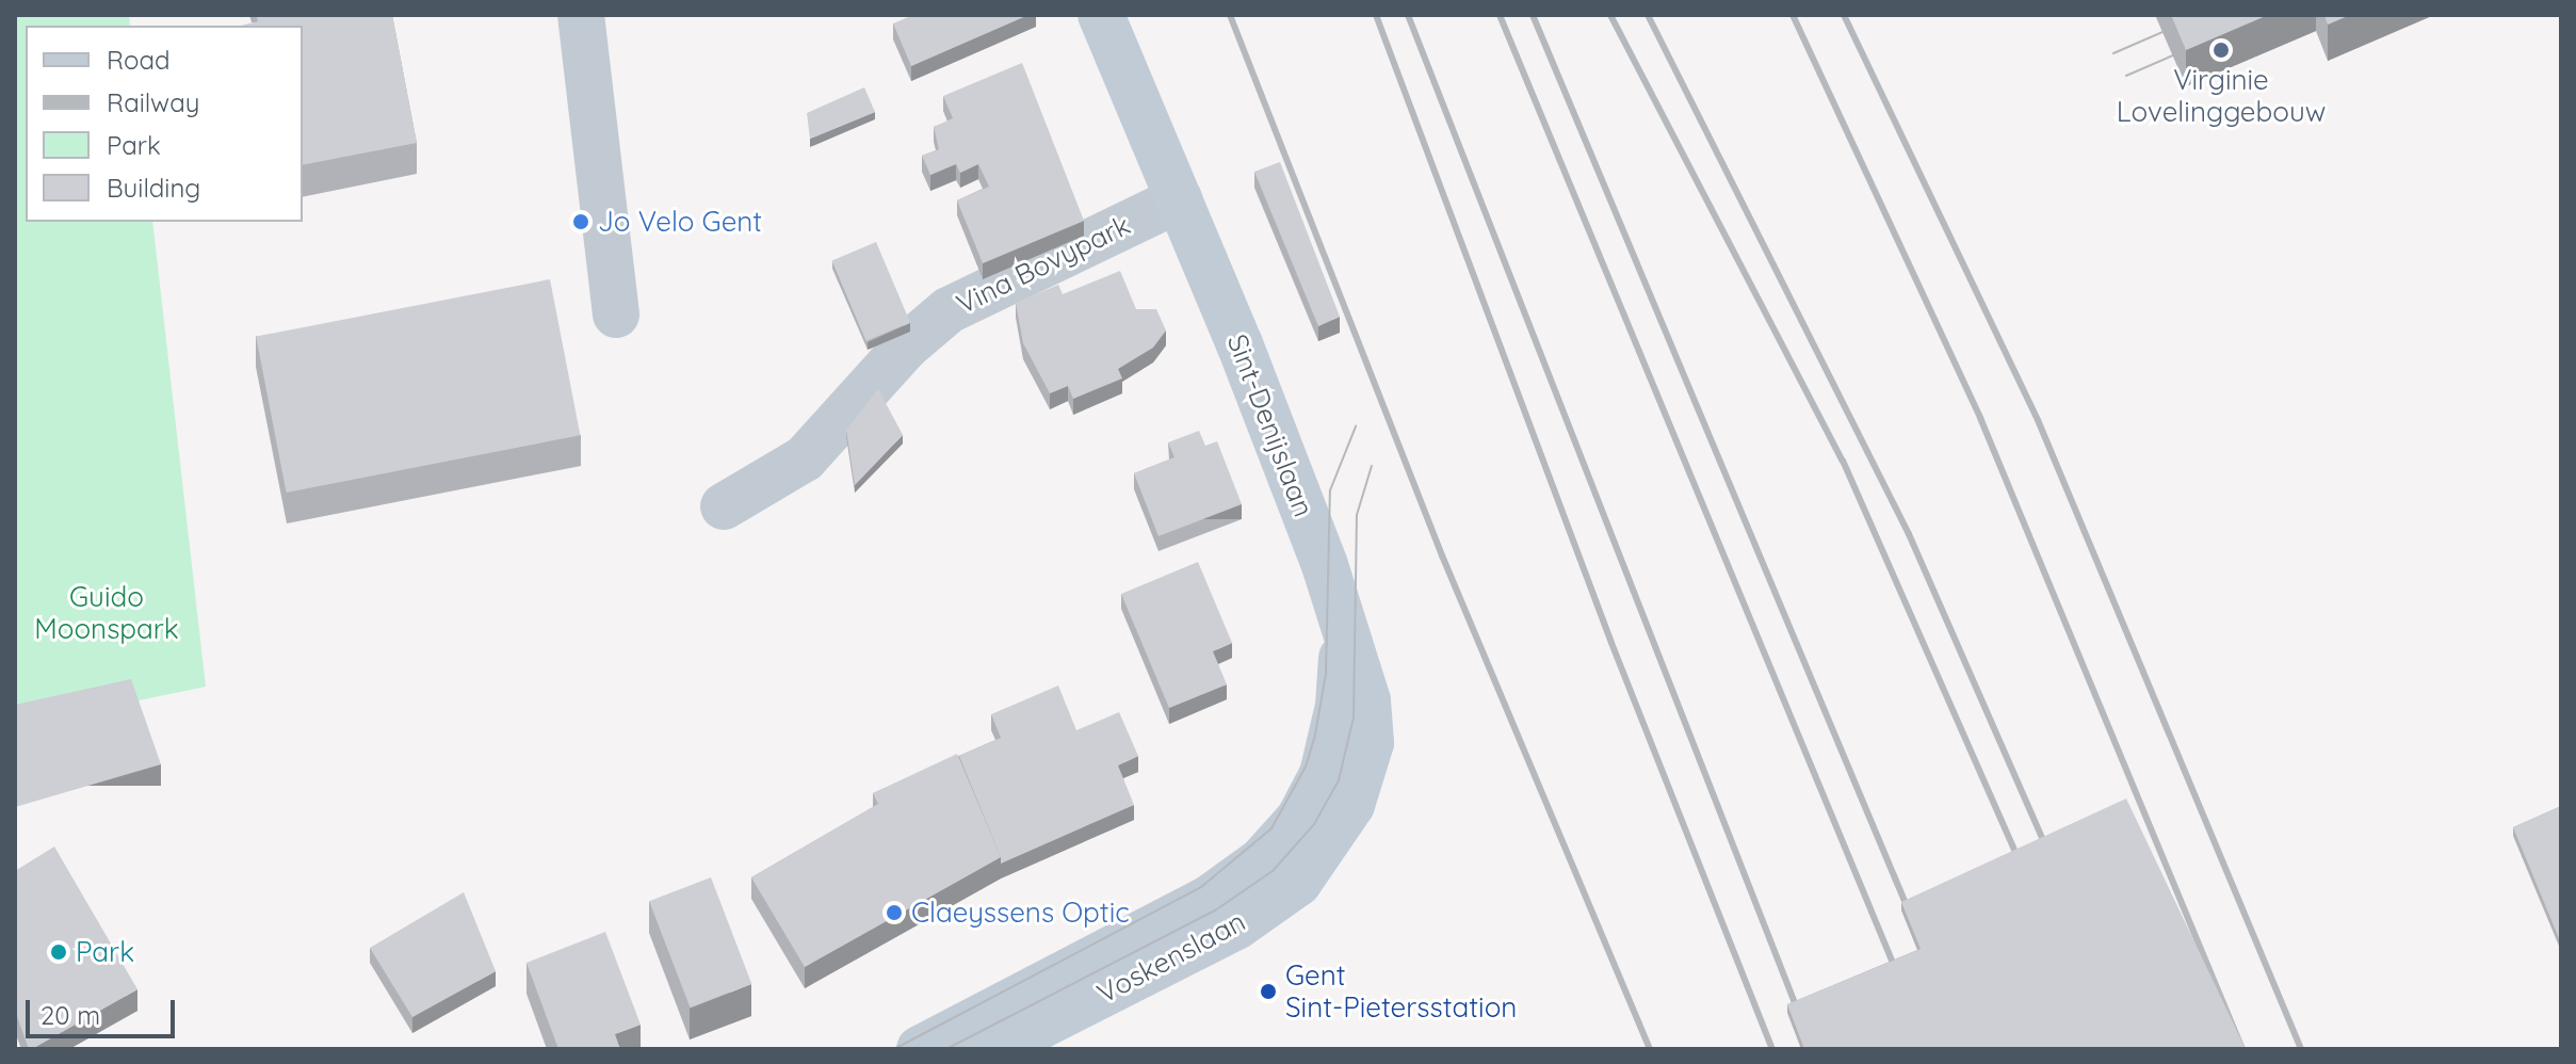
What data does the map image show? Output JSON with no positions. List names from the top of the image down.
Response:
{
  "streets": {
    "street": ["Vina Bovypark", "Sint-Denijslaan", "Voskenslaan"]
  },
  "crossings": [
    ["Vina Bovypark", "Sint-Denijslaan"],
    ["Sint-Denijslaan", "Voskenslaan"]
  ],
  "parks": ["Guido Moonspark"],
  "places": [
    "Virginie Lovelinggebouw",
    "Jo Velo Gent",
    "Claeyssens Optic",
    "Park",
    "Gent Sint-Pietersstation"
  ],
  "legend": [
    "Road",
    "Railway",
    "Park",
    "Building"
  ],
  "scale_bar": "20 m"
}
